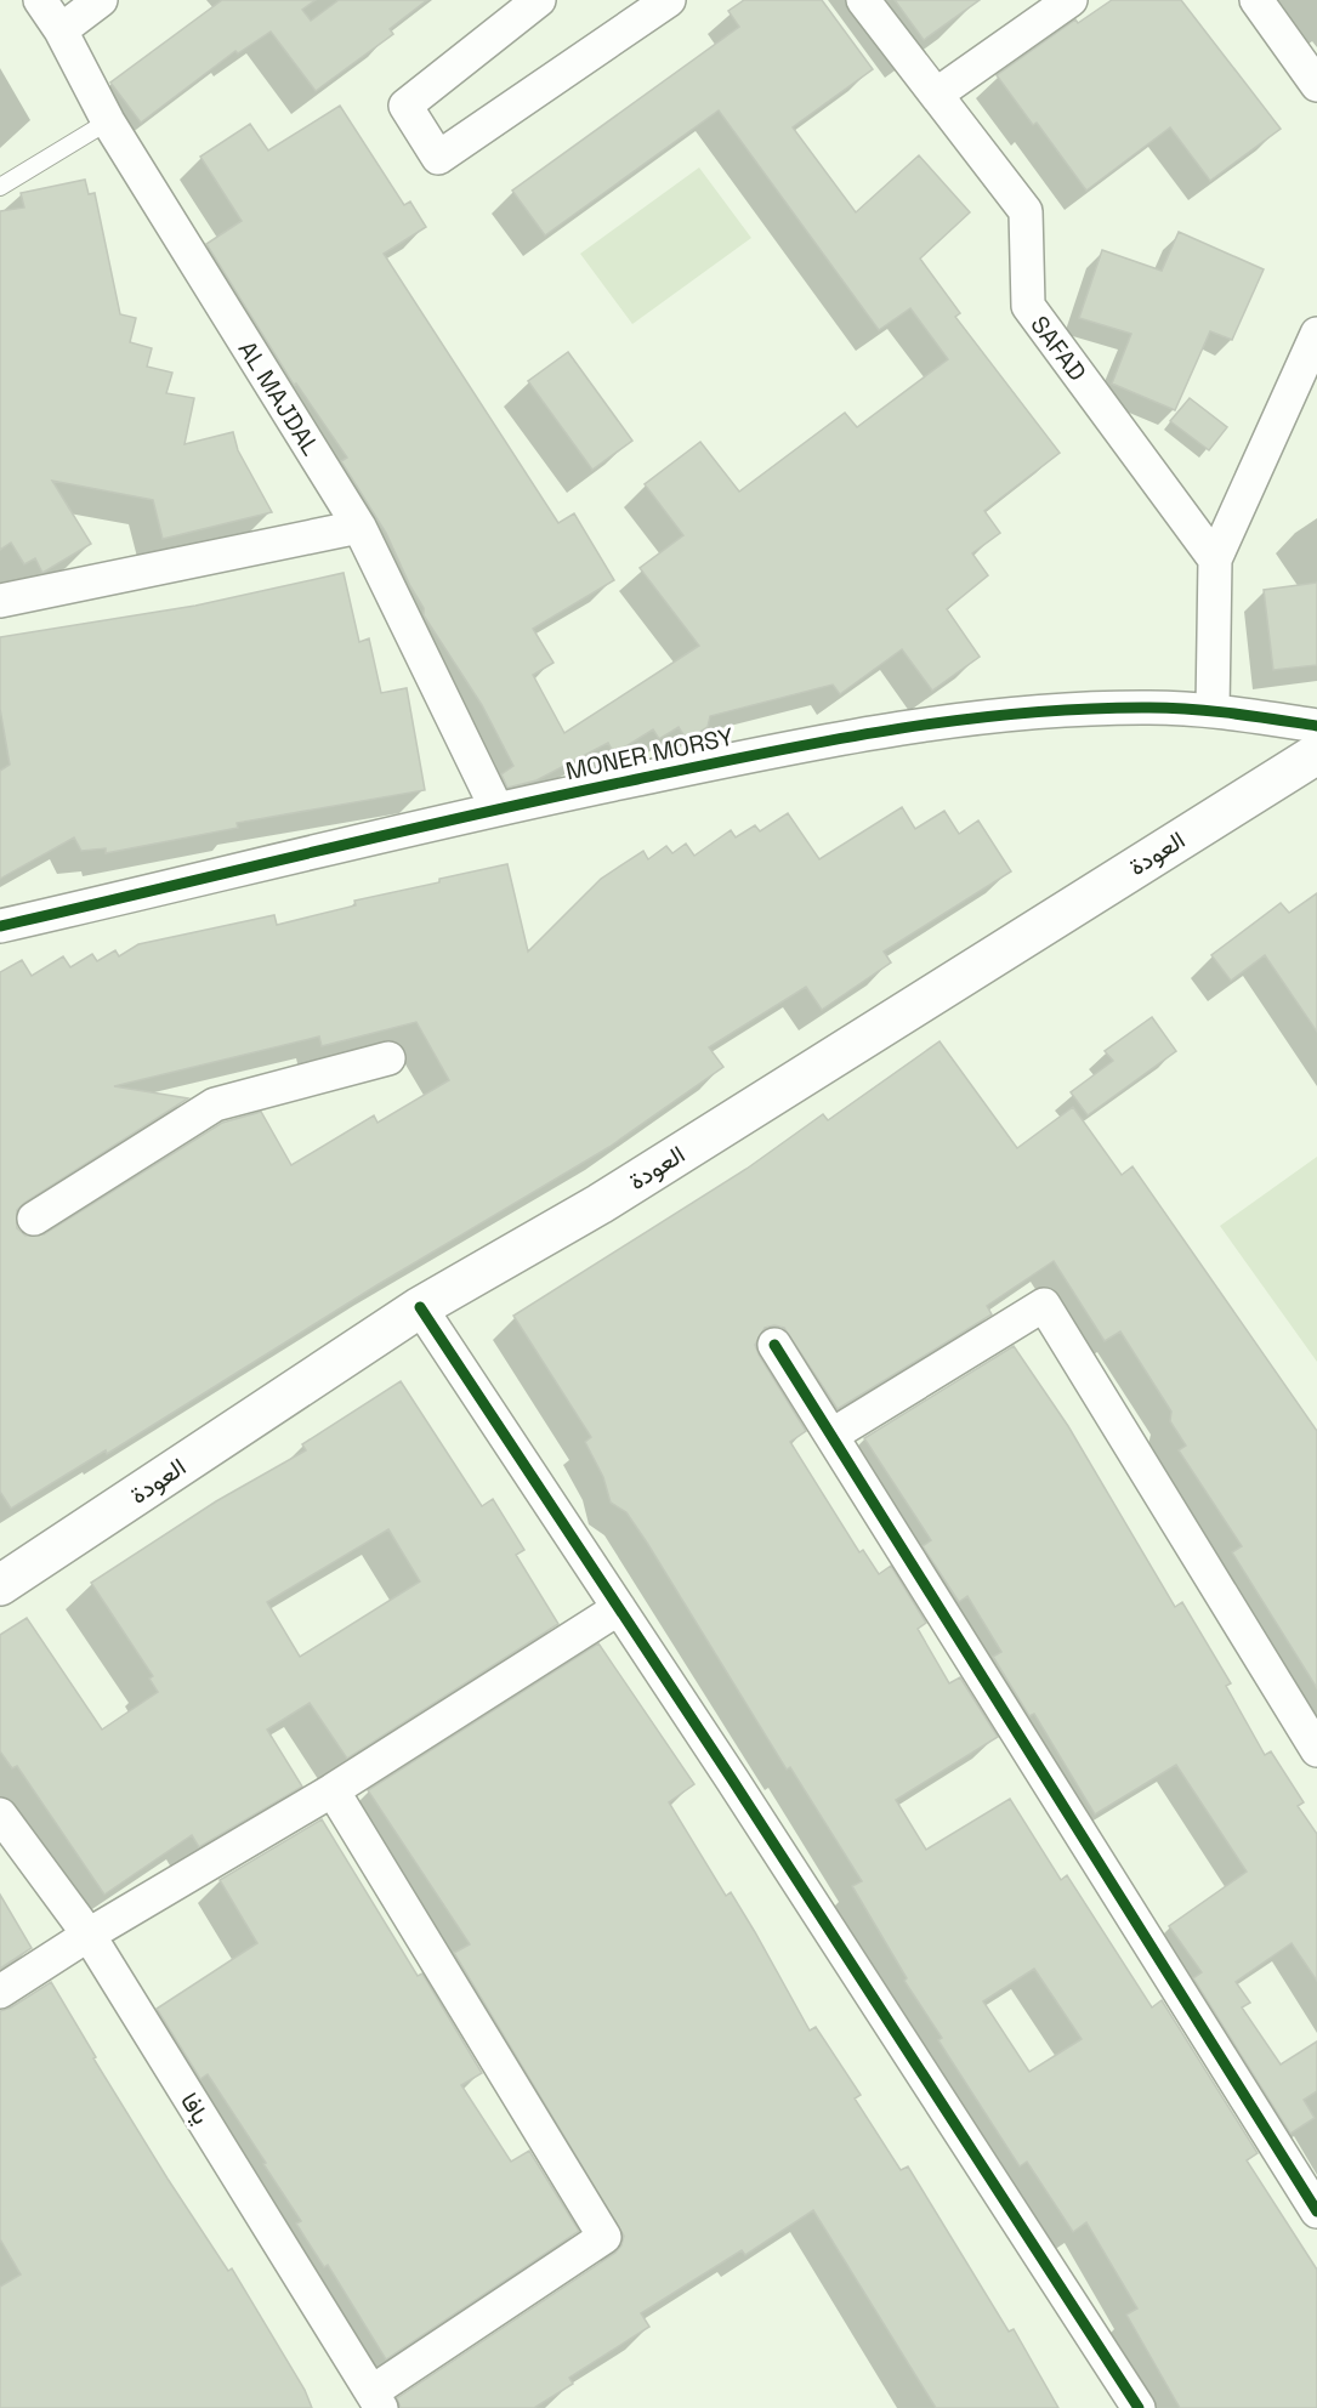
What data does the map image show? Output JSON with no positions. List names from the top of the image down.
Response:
{
  "streets": {
    "main road": ["العودة"],
    "street": [
      "SAFAD",
      "AL MAJDAL",
      "MONER MORSY",
      "يافا"
    ]
  },
  "crossings": [
    ["AL MAJDAL", "MONER MORSY"]
  ]
}
